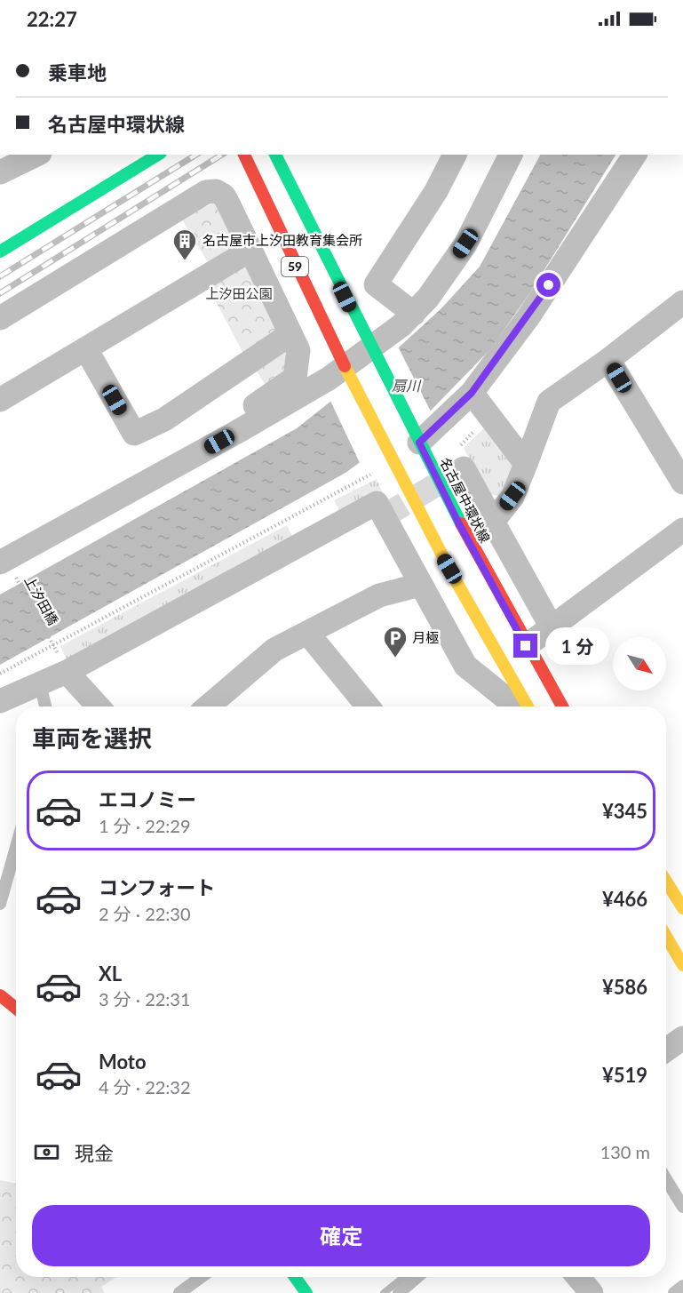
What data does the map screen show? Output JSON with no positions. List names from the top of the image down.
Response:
{
  "streets": {
    "main road": ["59", "名古屋中環状線"],
    "path": ["上汐田橋"]
  },
  "water": ["扇川"],
  "parks": ["上汐田公園"],
  "places": {
    "building": ["名古屋市上汐田教育集会所"],
    "parking": ["月極"]
  },
  "north": "bottom right",
  "page": {
    "status": "22:27",
    "banner": ["乗車地", "名古屋中環状線"],
    "bubble": "1 分",
    "heading": "車両を選択",
    "list": [
      {
        "name": "エコノミー",
        "note": "1 分 · 22:29",
        "value": "¥345"
      },
      {
        "name": "コンフォート",
        "note": "2 分 · 22:30",
        "value": "¥466"
      },
      {
        "name": "XL",
        "note": "3 分 · 22:31",
        "value": "¥586"
      },
      {
        "name": "Moto",
        "note": "4 分 · 22:32",
        "value": "¥519"
      }
    ],
    "pay": ["現金", "130 m"],
    "buttons": "確定"
  }
}
